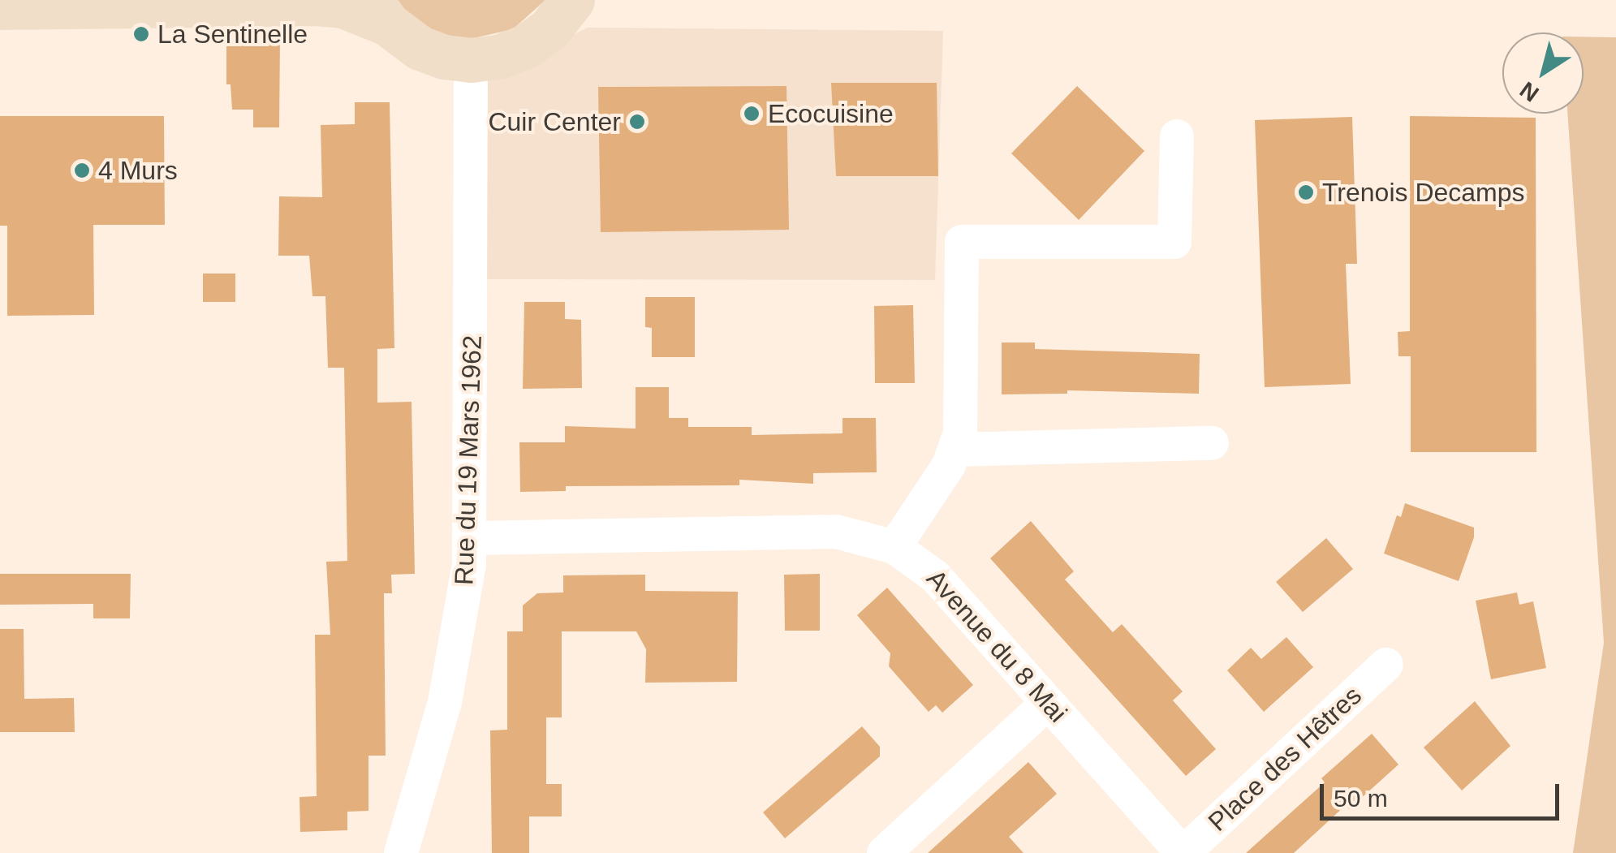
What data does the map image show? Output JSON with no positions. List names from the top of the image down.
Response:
{
  "streets": {
    "street": ["Rue du 19 Mars 1962", "Avenue du 8 Mai", "Place des Hêtres"]
  },
  "crossings": [
    ["Rue du 19 Mars 1962", "Avenue du 8 Mai"],
    ["Avenue du 8 Mai", "Place des Hêtres"]
  ],
  "places": [
    "La Sentinelle",
    "Ecocuisine",
    "Cuir Center",
    "4 Murs",
    "Trenois Decamps"
  ],
  "scale_bar": "50 m",
  "north": "bottom left"
}
